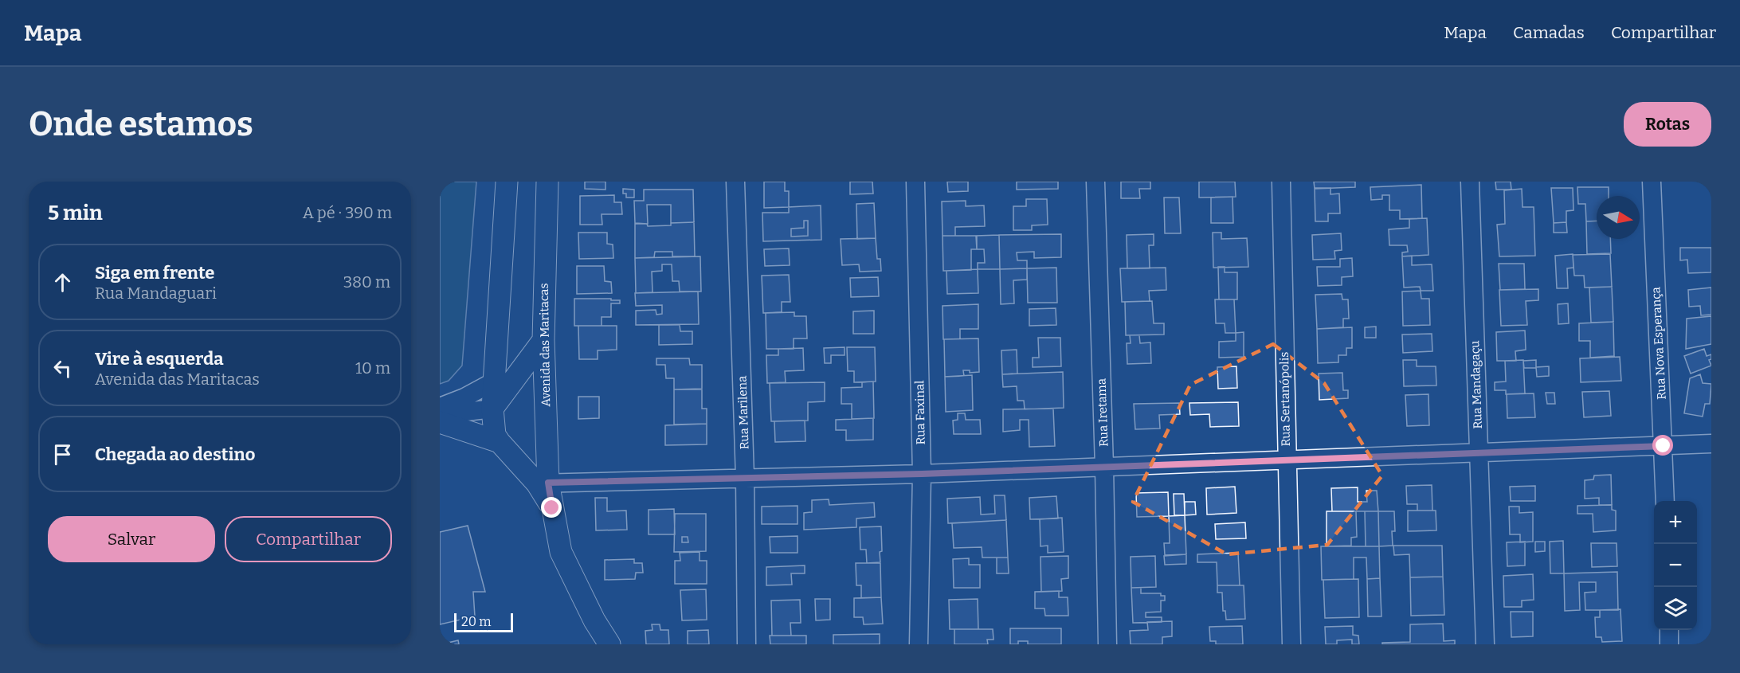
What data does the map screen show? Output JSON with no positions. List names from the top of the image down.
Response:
{
  "streets": {
    "street": [
      "Rua Nova Esperança",
      "Avenida das Maritacas",
      "Rua Mandagaçu",
      "Rua Sertanópolis",
      "Rua Marilena",
      "Rua Faxinal",
      "Rua Iretama"
    ]
  },
  "scale_bar": "20 m",
  "north": "right",
  "page": {
    "header": "Mapa",
    "nav": ["Mapa", "Camadas", "Compartilhar"],
    "buttons": [
      "Rotas",
      ["Salvar", "Compartilhar"]
    ],
    "title": "Onde estamos",
    "heading": ["5 min", "A pé · 390 m"],
    "list": [
      ["Siga em frente", "Rua Mandaguari", "380 m"],
      ["Vire à esquerda", "Avenida das Maritacas", "10 m"],
      "Chegada ao destino"
    ],
    "map_buttons": ["+", "−"],
    "scale": "20 m"
  }
}
